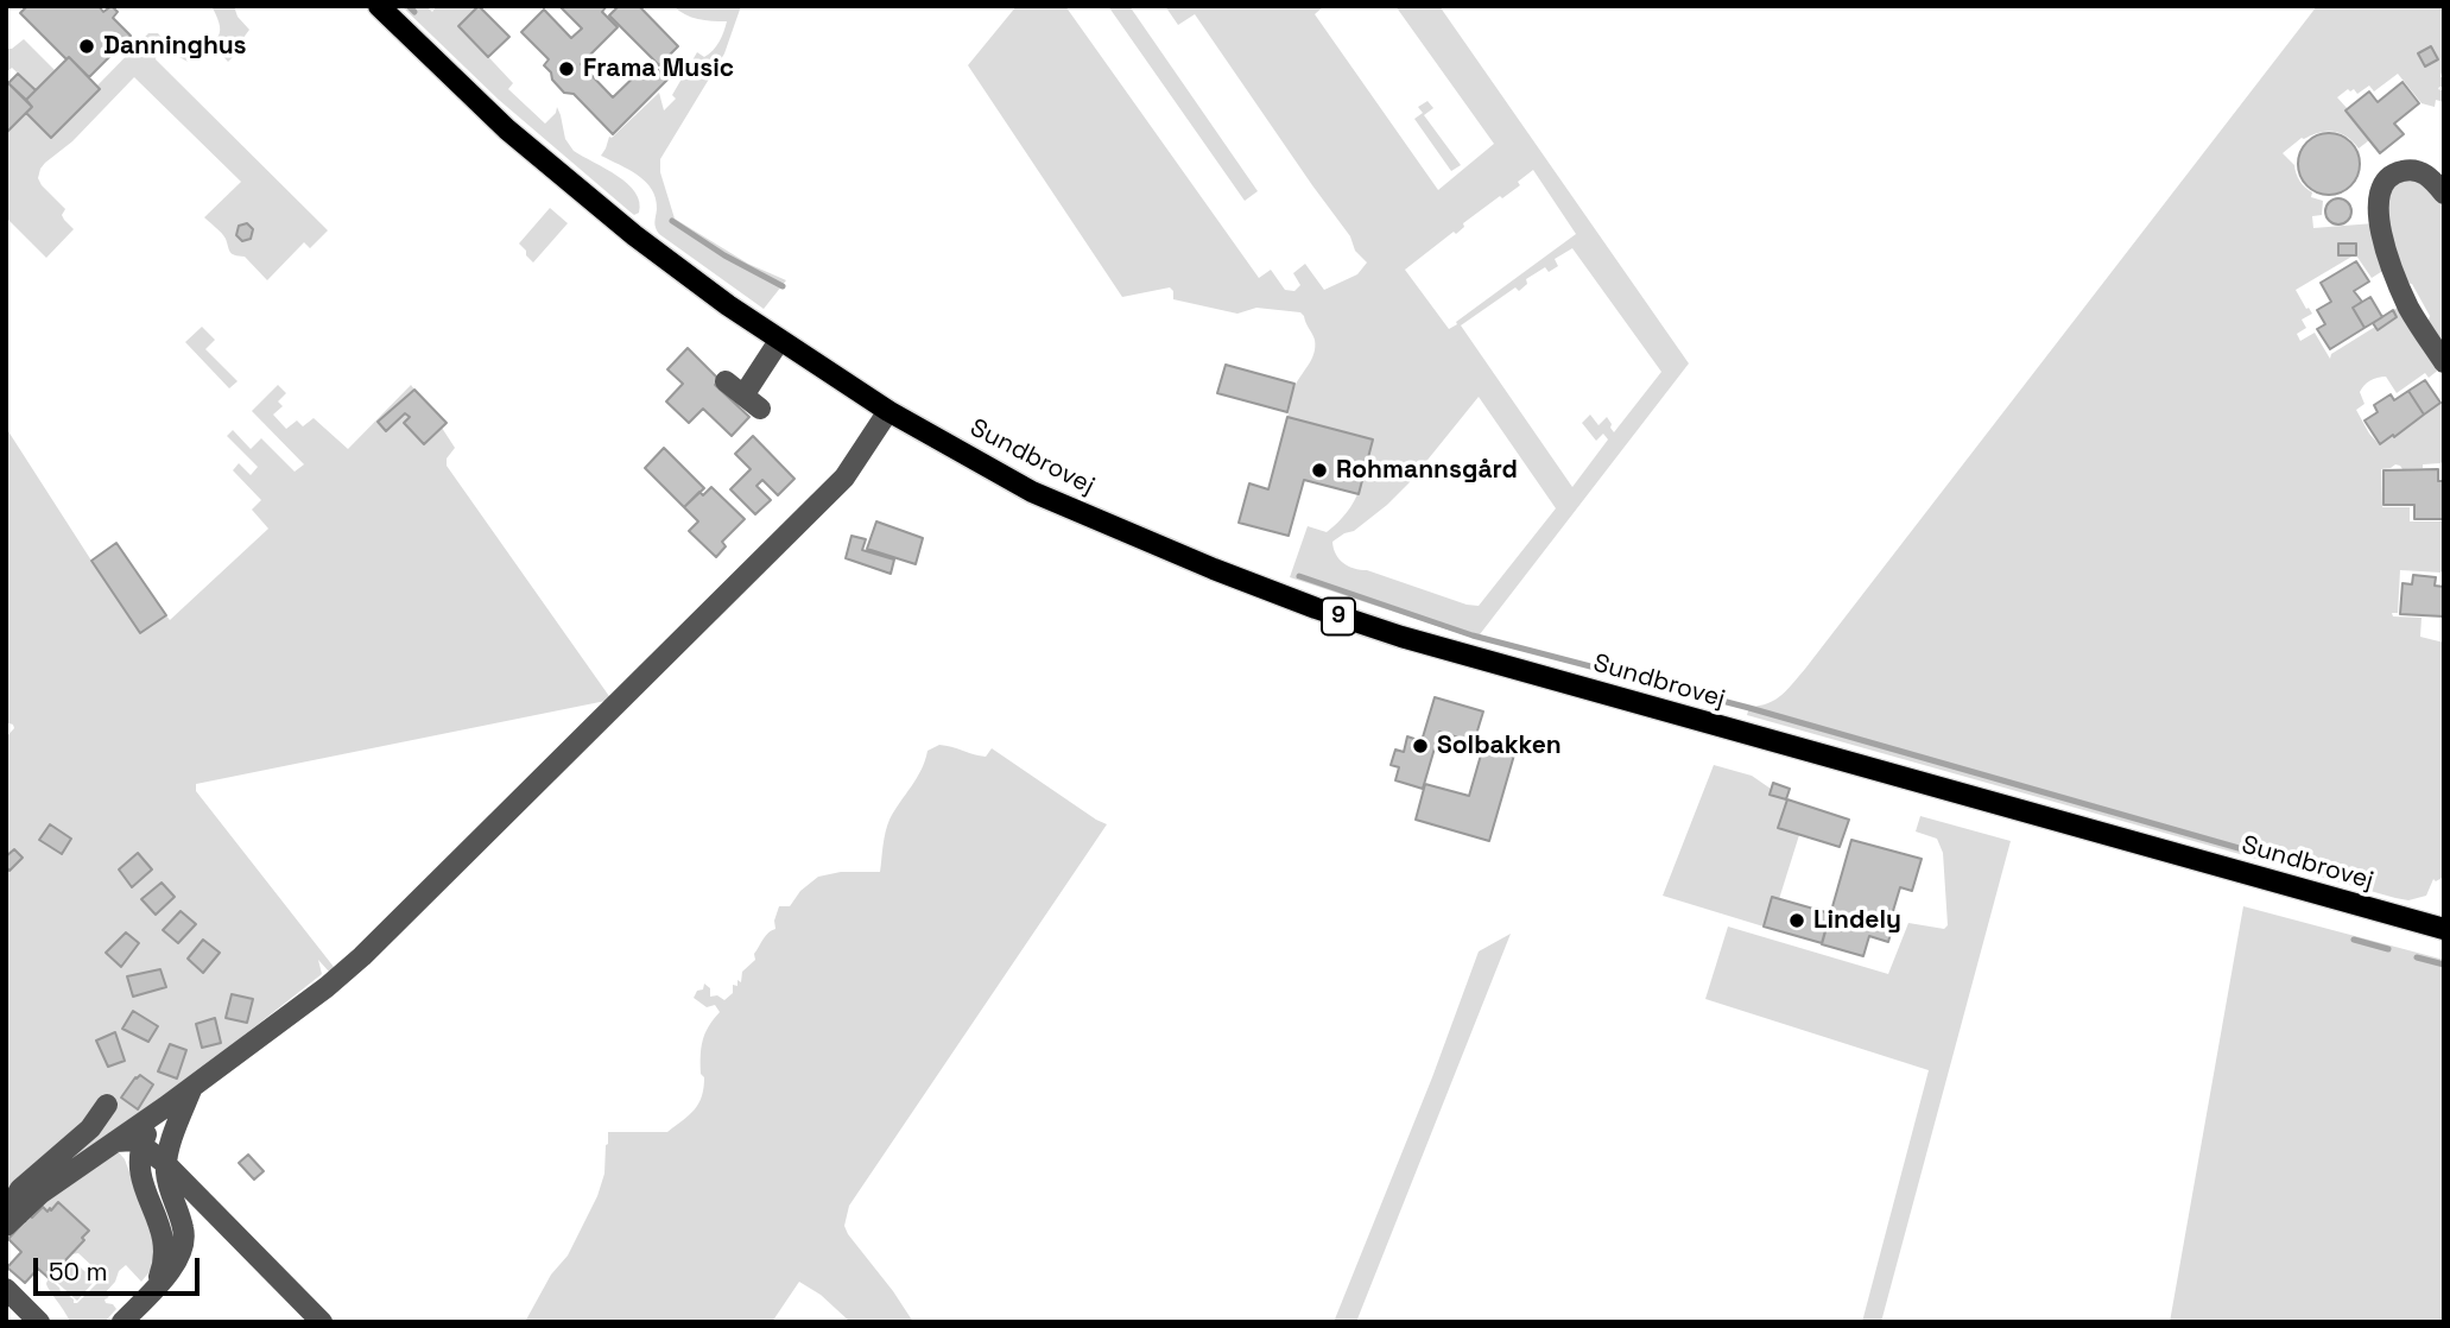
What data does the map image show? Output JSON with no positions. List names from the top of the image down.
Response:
{
  "streets": {
    "main road": ["Sundbrovej", "9"]
  },
  "places": [
    "Danninghus",
    "Frama Music",
    "Rohmannsgård",
    "Solbakken",
    "Lindely"
  ],
  "scale_bar": "50 m"
}
